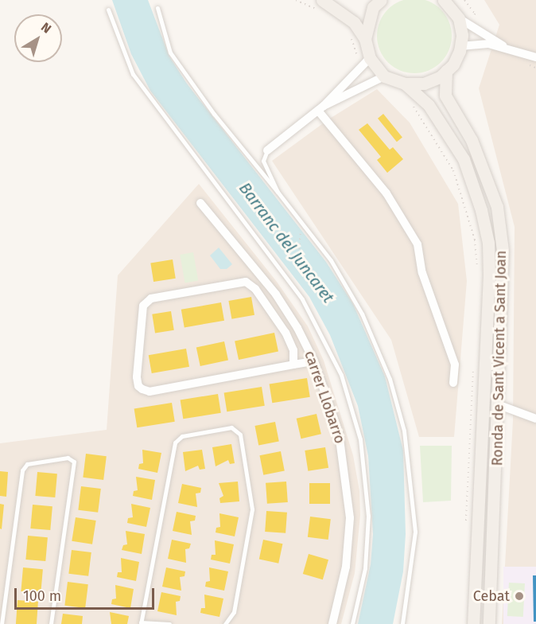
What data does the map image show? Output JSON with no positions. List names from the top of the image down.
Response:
{
  "streets": {
    "main road": ["Ronda de Sant Vicent a Sant Joan"],
    "street": ["carrer Llobarro"]
  },
  "water": ["Barranc del Juncaret"],
  "places": ["Cebat"],
  "scale_bar": "100 m",
  "north": "top right"
}
